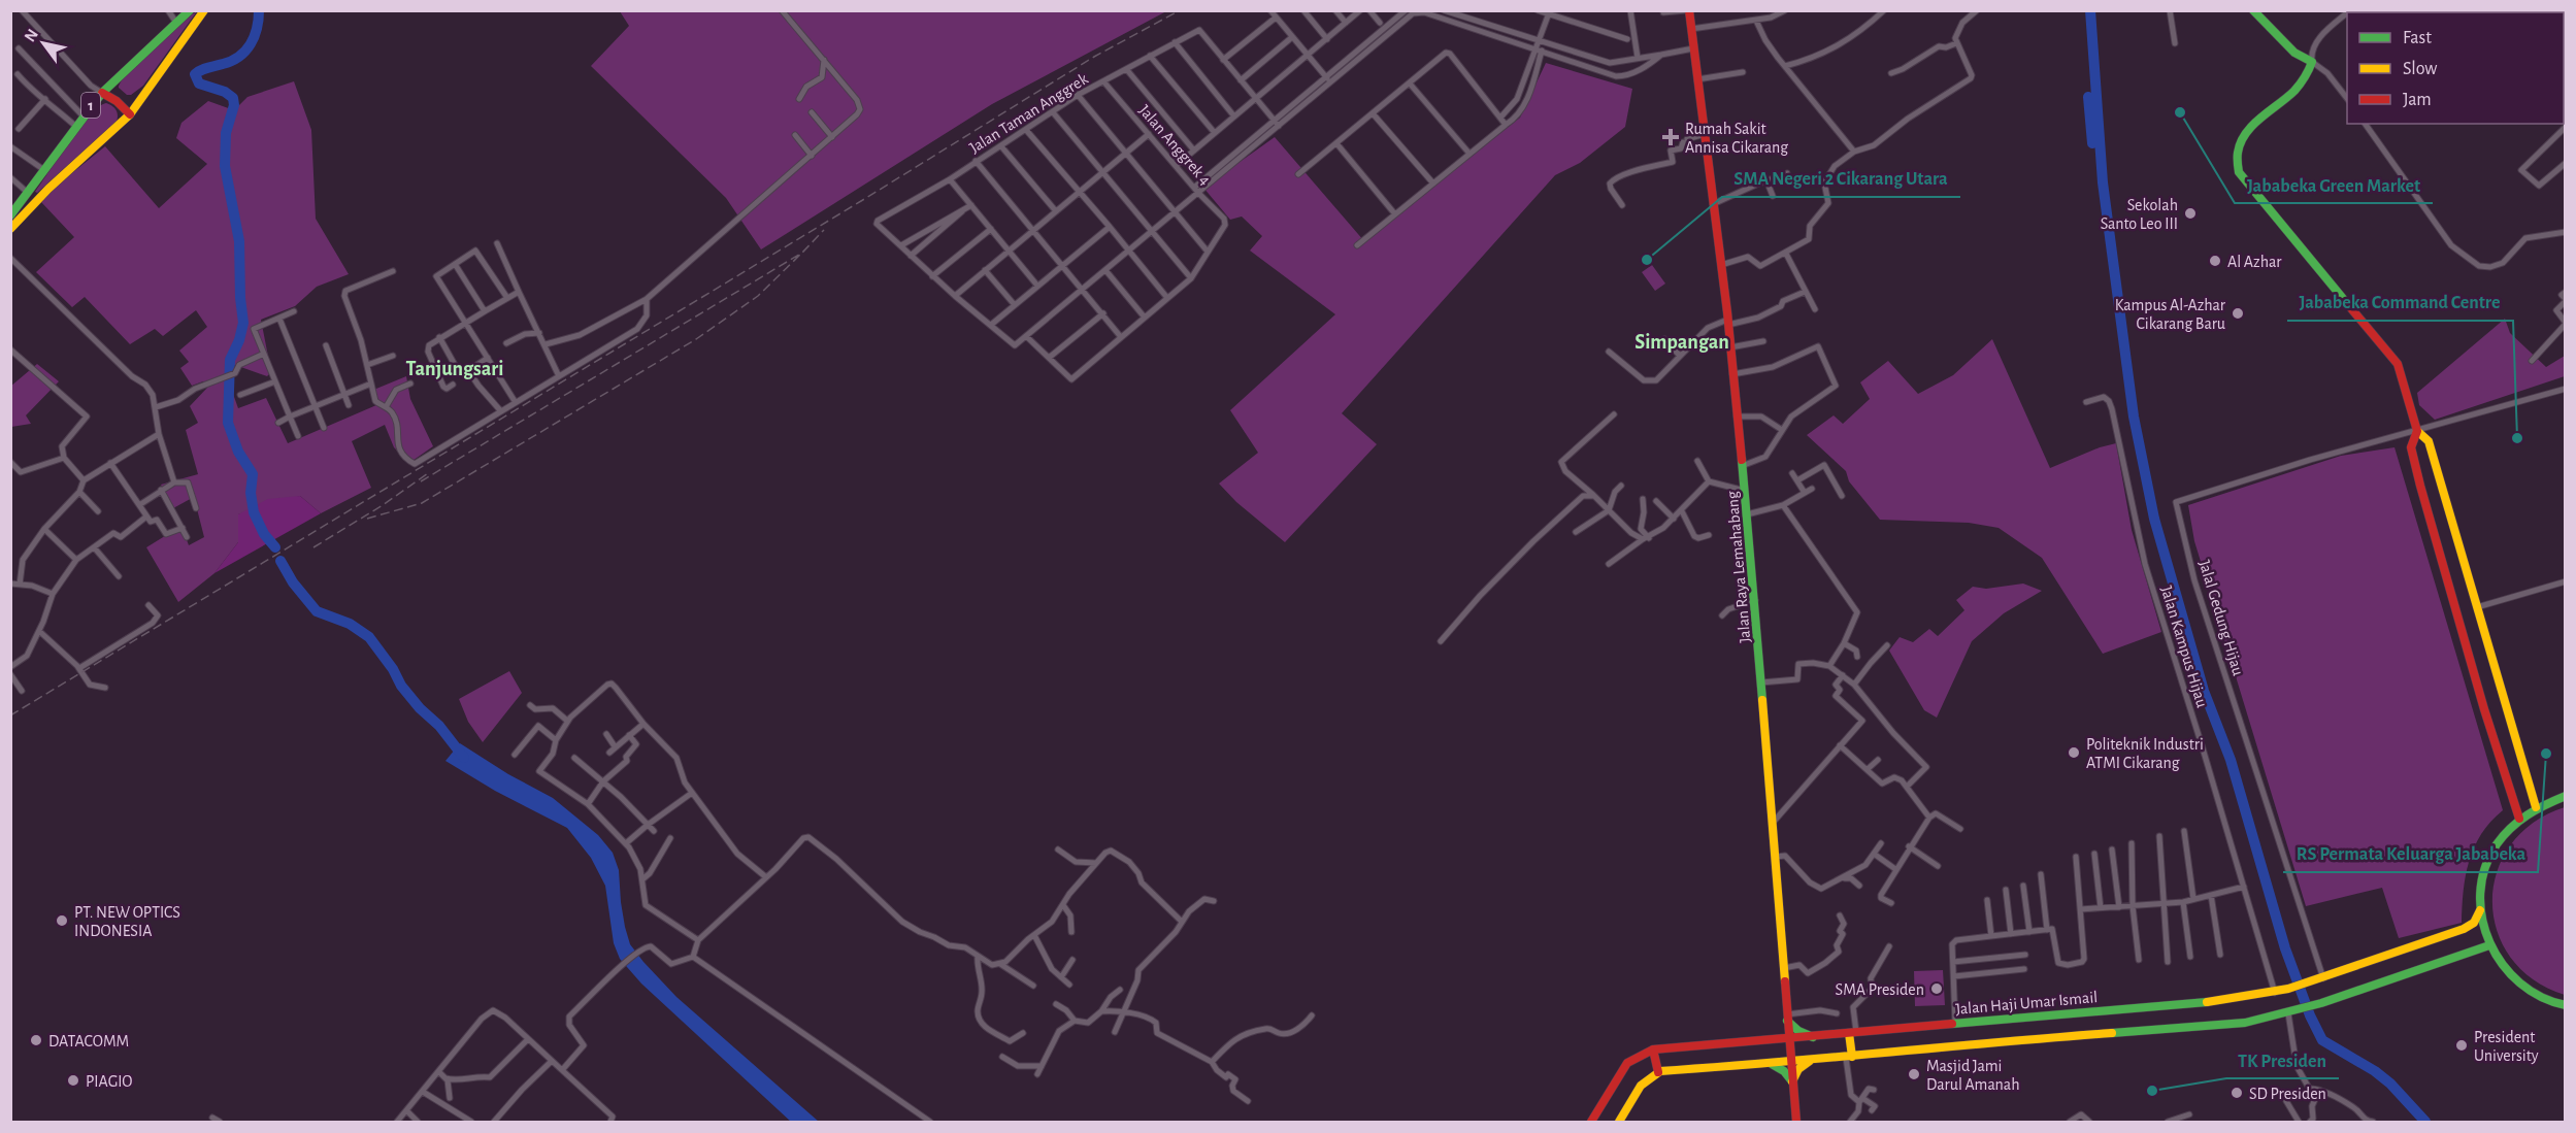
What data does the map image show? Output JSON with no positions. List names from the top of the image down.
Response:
{
  "streets": {
    "main road": ["1", "Jalan Raya Lemahabang", "Jalan Haji Umar Ismail"],
    "street": [
      "Jalan Taman Anggrek",
      "Jalan Anggrek 4",
      "Jalal Gedung Hijau",
      "Jalan Kampus Hijau"
    ]
  },
  "crossings": [
    ["Jalan Taman Anggrek", "Jalan Anggrek 4"],
    ["Jalan Raya Lemahabang", "Jalan Haji Umar Ismail"],
    ["Jalal Gedung Hijau", "Jalan Haji Umar Ismail"],
    ["Jalan Kampus Hijau", "Jalan Haji Umar Ismail"]
  ],
  "districts": ["Simpangan", "Tanjungsari"],
  "places": {
    "other": [
      "Jababeka Green Market",
      "Sekolah Santo Leo III",
      "SMA Negeri 2 Cikarang Utara",
      "Al Azhar",
      "Kampus Al-Azhar Cikarang Baru",
      "Jababeka Command Centre",
      "Politeknik Industri ATMI Cikarang",
      "RS Permata Keluarga Jababeka",
      "PT. NEW OPTICS INDONESIA",
      "SMA Presiden",
      "DATACOMM",
      "President University",
      "Masjid Jami Darul Amanah",
      "PIAGIO",
      "TK Presiden",
      "SD Presiden"
    ],
    "health": ["Rumah Sakit Annisa Cikarang"]
  },
  "legend": ["Fast", "Slow", "Jam"],
  "north": "top left"
}
